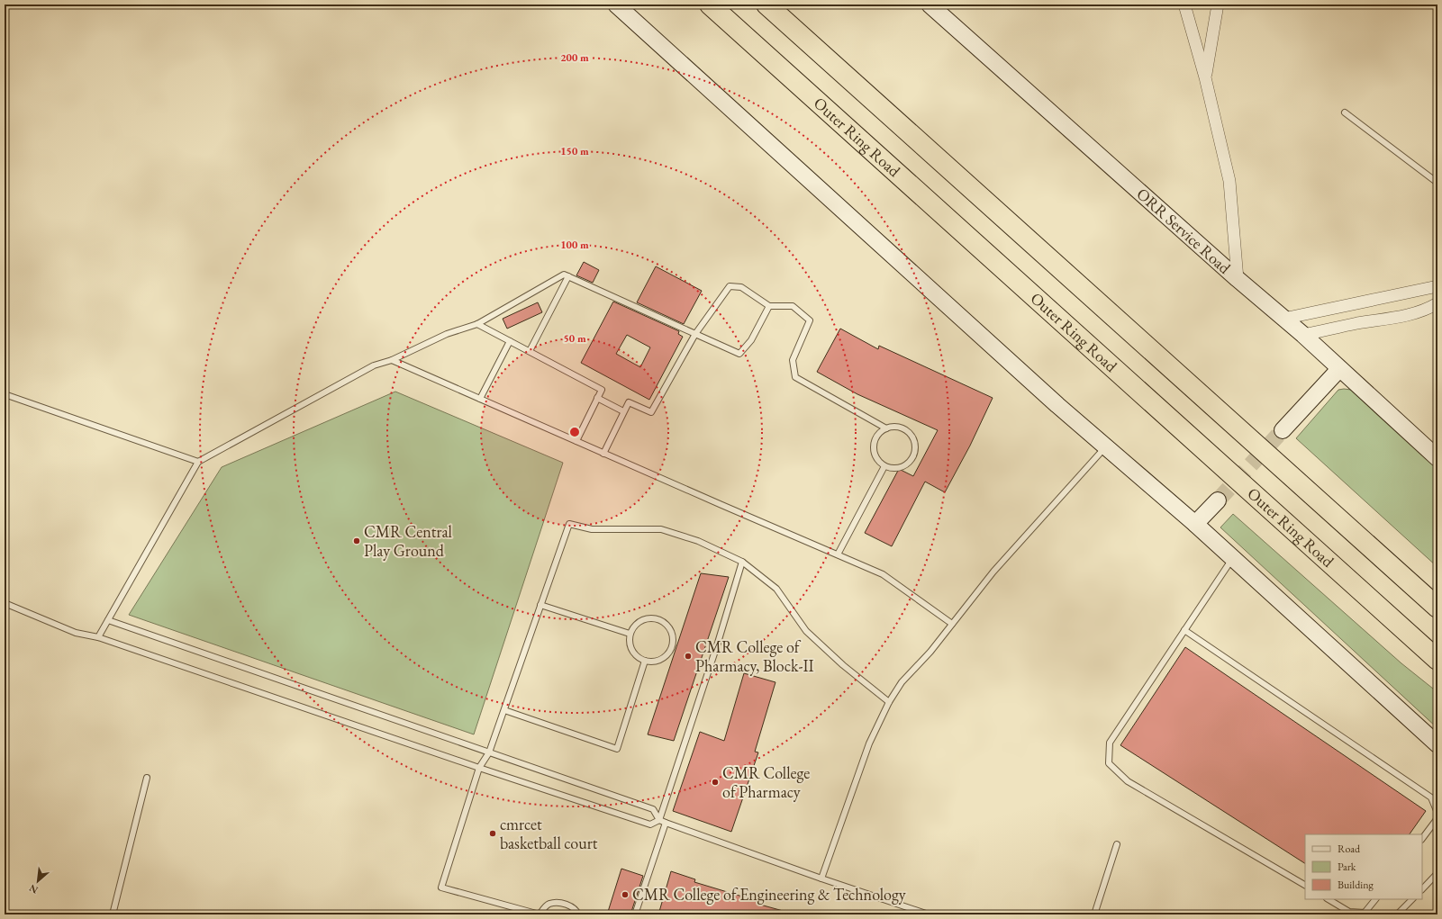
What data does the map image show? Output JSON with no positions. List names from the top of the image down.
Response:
{
  "streets": {
    "highway": ["Outer Ring Road"],
    "main road": ["ORR Service Road"]
  },
  "places": [
    "CMR Central Play Ground",
    "CMR College of Pharmacy, Block-II",
    "CMR College of Pharmacy",
    "cmrcet basketball court",
    "CMR College of Engineering & Technology"
  ],
  "legend": ["Road", "Park", "Building"],
  "north": "bottom left",
  "rings": [
    "200 m",
    "150 m",
    "100 m",
    "50 m"
  ]
}
